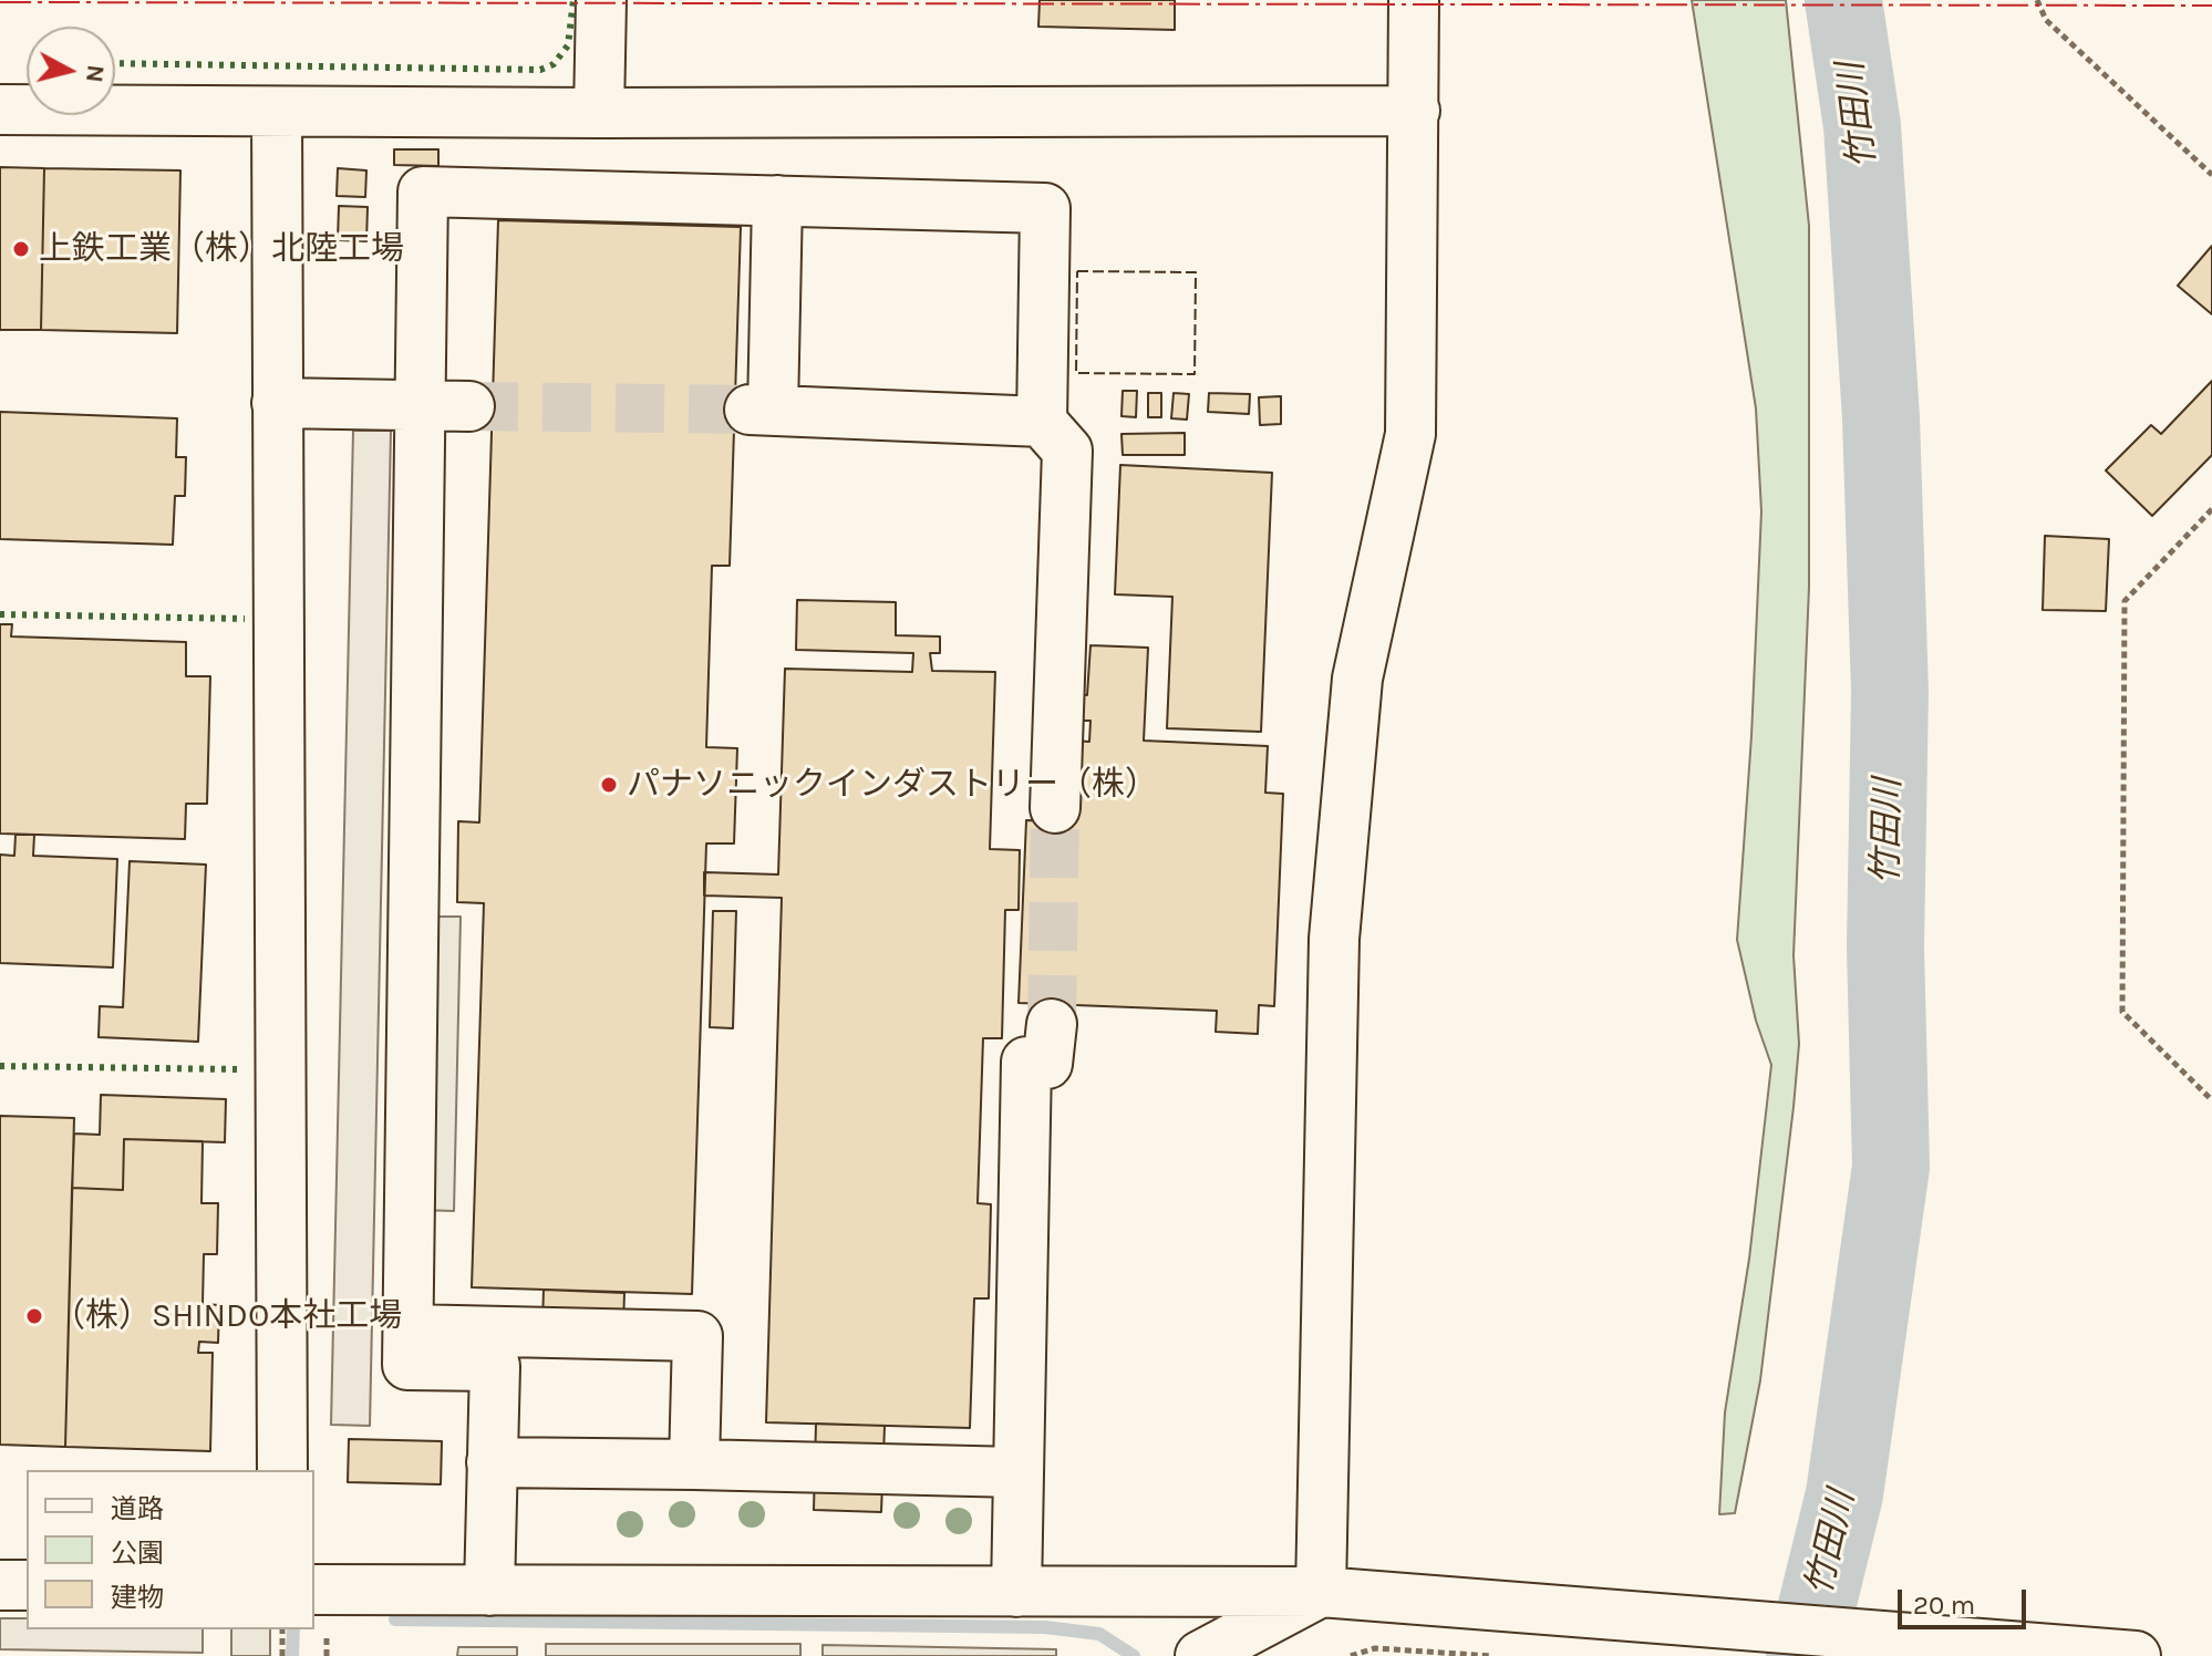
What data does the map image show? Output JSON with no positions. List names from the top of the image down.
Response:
{
  "water": ["竹田川"],
  "places": ["上鉄工業（株）北陸工場", "パナソニックインダストリー（株）", "（株）SHINDO本社工場"],
  "legend": ["道路", "公園", "建物"],
  "scale_bar": "20 m",
  "north": "right"
}
